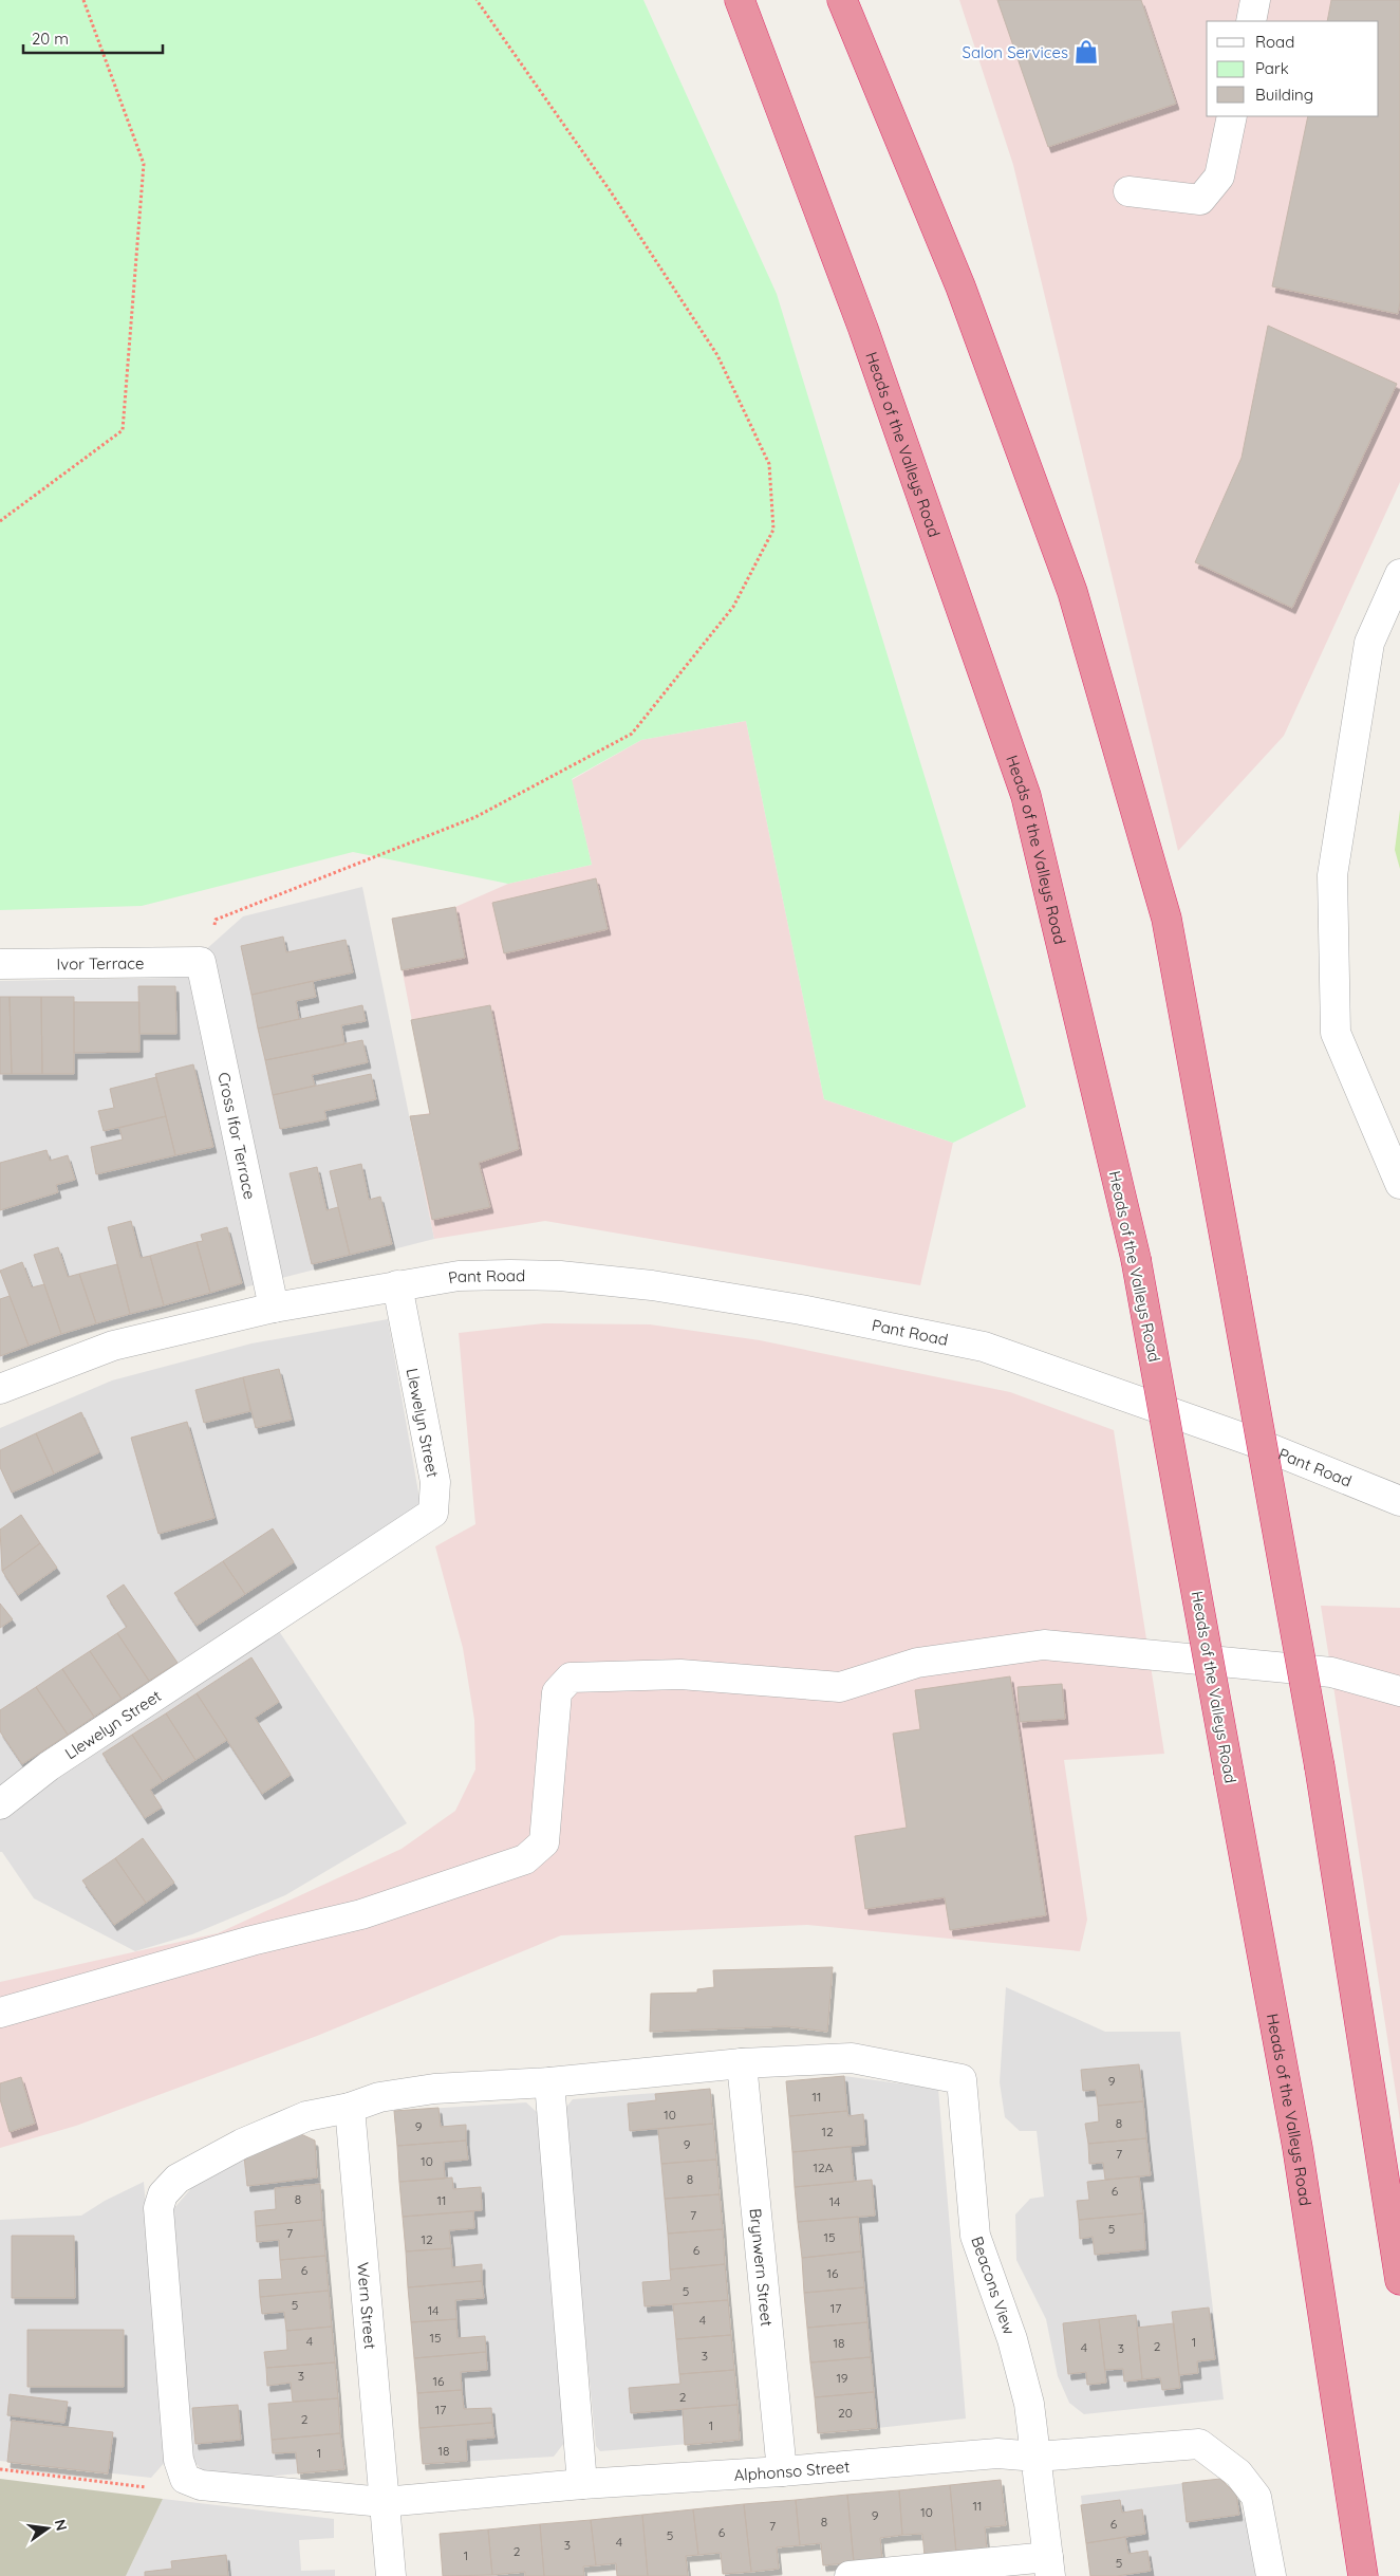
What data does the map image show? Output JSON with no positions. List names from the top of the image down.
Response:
{
  "streets": {
    "highway": ["Heads of the Valleys Road"],
    "street": [
      "Ivor Terrace",
      "Cross Ifor Terrace",
      "Pant Road",
      "Llewelyn Street",
      "Brynwern Street",
      "Beacons View",
      "Wern Street",
      "Alphonso Street"
    ]
  },
  "crossings": [
    ["Ivor Terrace", "Cross Ifor Terrace"],
    ["Pant Road", "Llewelyn Street"],
    ["Brynwern Street", "Beacons View"],
    ["Brynwern Street", "Alphonso Street"],
    ["Beacons View", "Alphonso Street"],
    ["Wern Street", "Alphonso Street"]
  ],
  "places": {
    "shop": ["Salon Services"]
  },
  "house_numbers": [
    "9",
    "11",
    "10",
    "8",
    "9",
    "12",
    "9",
    "7",
    "10",
    "12A",
    "8",
    "6",
    "8",
    "11",
    "14",
    "7",
    "5",
    "7",
    "15",
    "12",
    "6",
    "6",
    "16",
    "5",
    "5",
    "17",
    "14",
    "4",
    "15",
    "4",
    "1",
    "18",
    "2",
    "4",
    "3",
    "3",
    "3",
    "19",
    "16",
    "2",
    "17",
    "20",
    "2",
    "1",
    "18",
    "1",
    "11",
    "10",
    "9",
    "8",
    "6",
    "7",
    "6",
    "5",
    "4",
    "3",
    "2",
    "1",
    "5"
  ],
  "legend": ["Road", "Park", "Building"],
  "scale_bar": "20 m",
  "north": "right"
}
